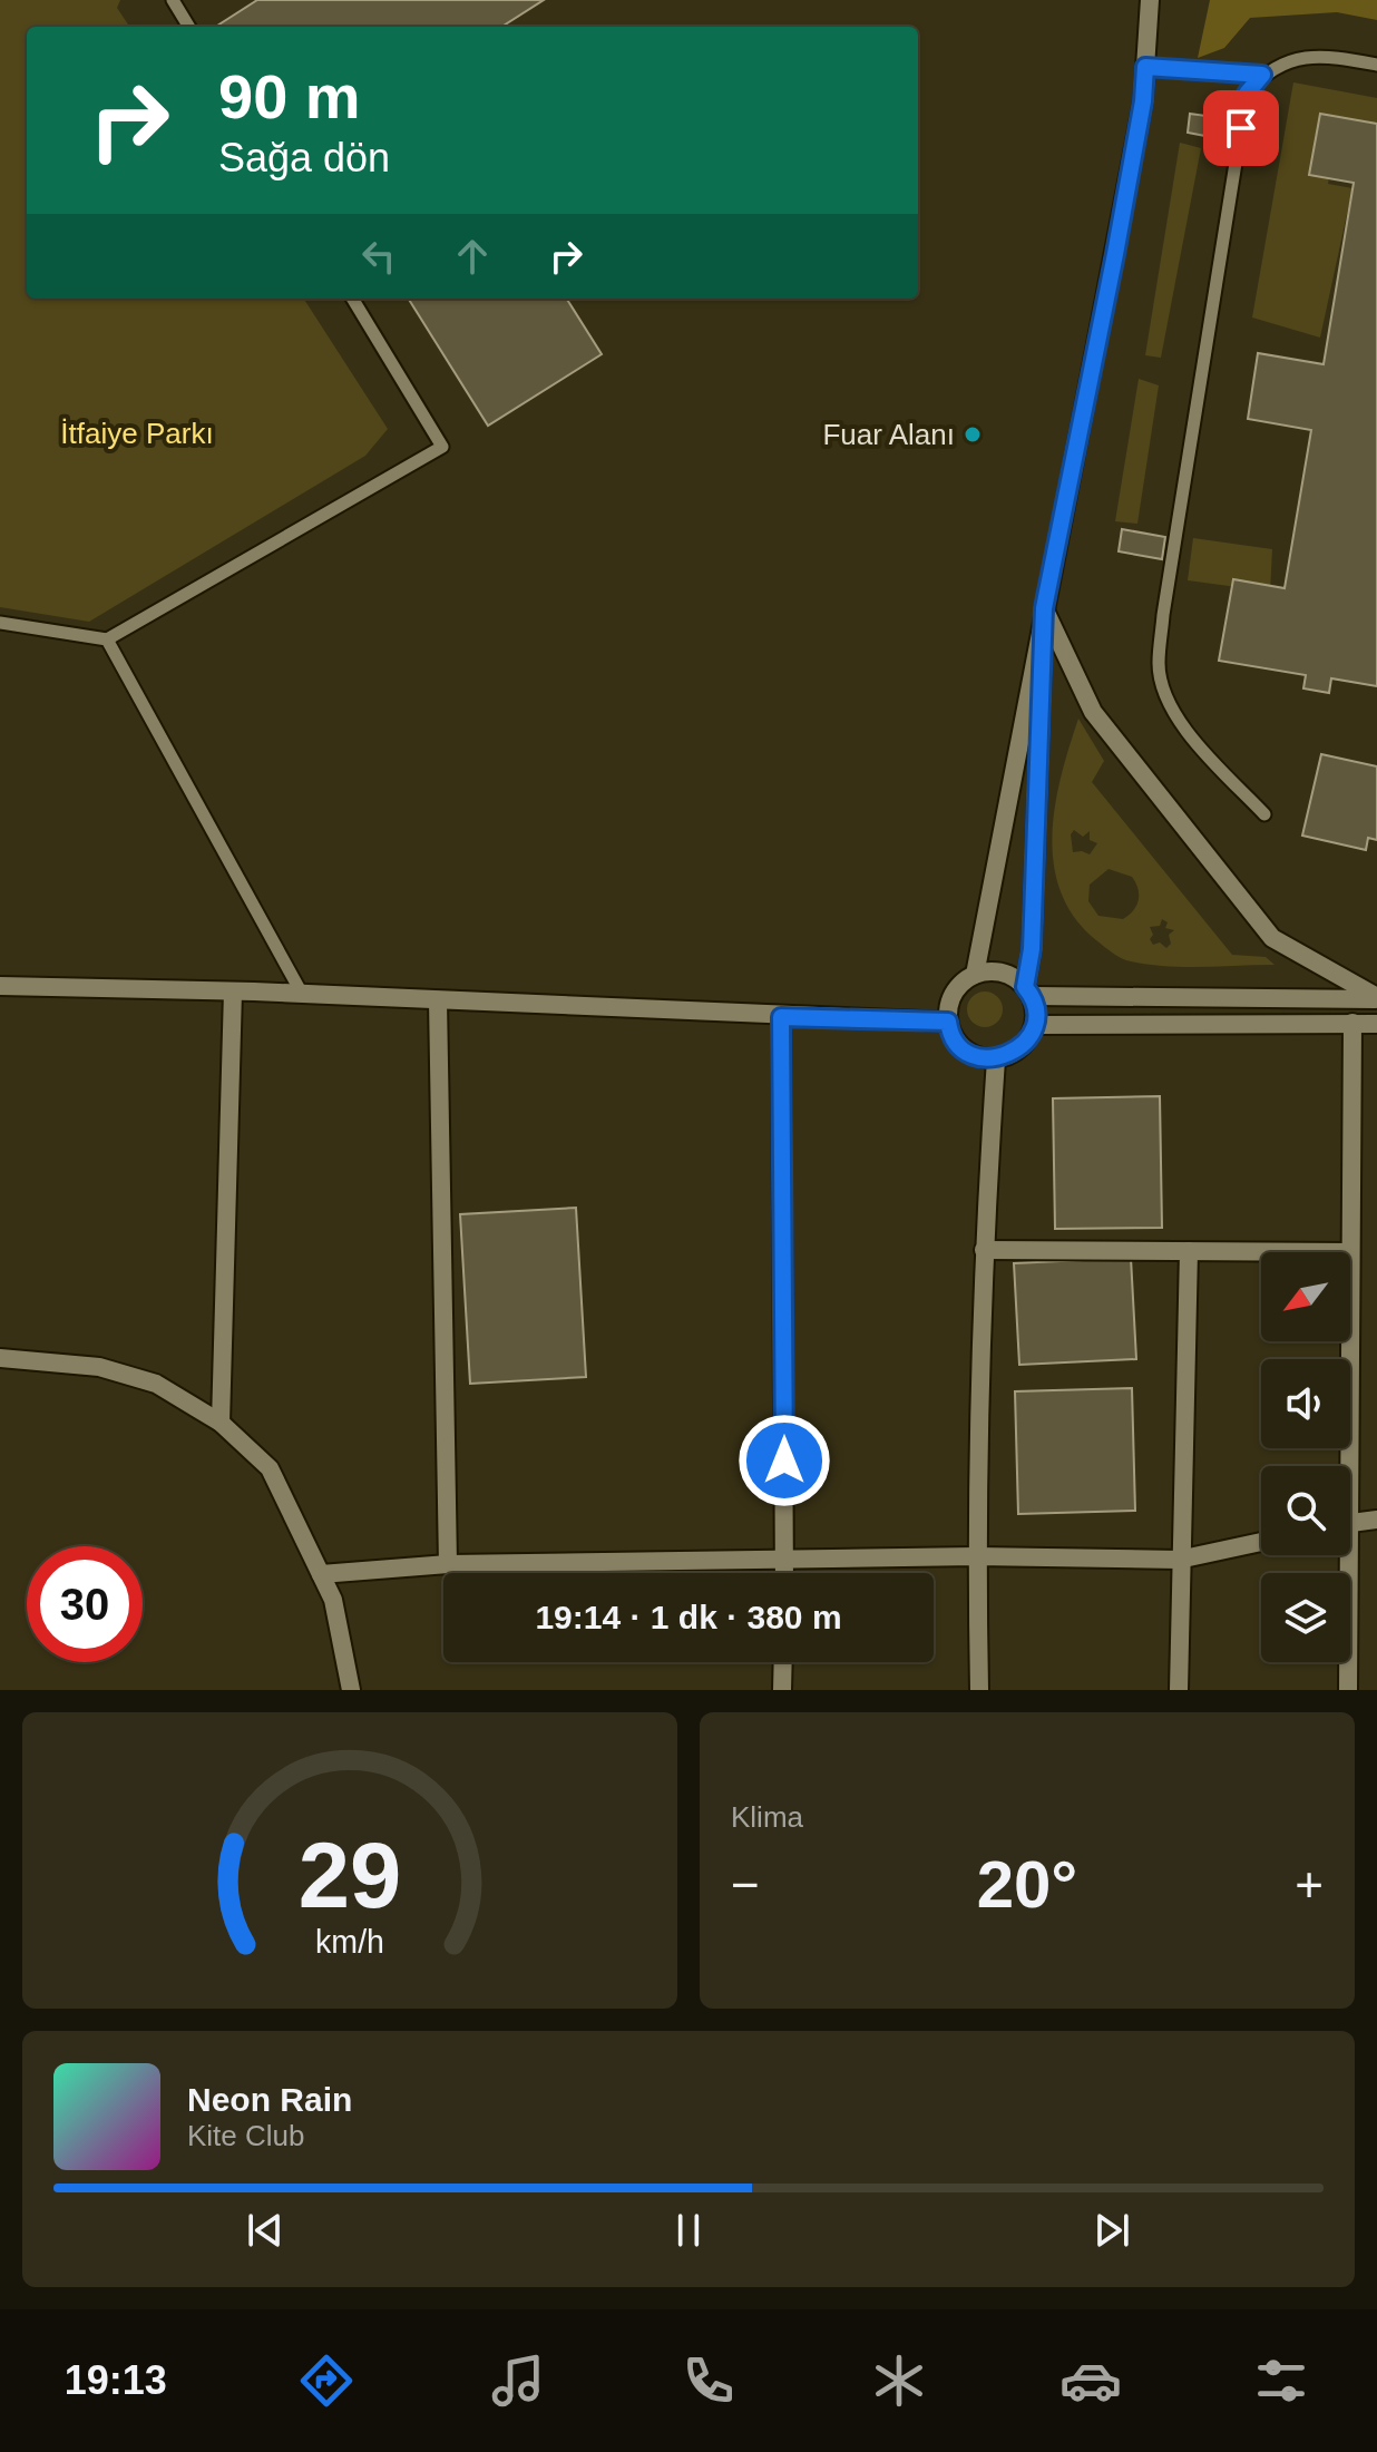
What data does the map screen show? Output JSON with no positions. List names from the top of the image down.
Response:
{
  "parks": ["İtfaiye Parkı"],
  "places": ["Fuar Alanı"],
  "north": "bottom left",
  "page": {
    "turn": ["90 m", "Sağa dön"],
    "limit": "30",
    "trip": "19:14 · 1 dk · 380 m",
    "tile": "Klima",
    "heat": ["−", "20°", "+"],
    "song": ["Neon Rain", "Kite Club"],
    "tabs": "19:13",
    "gauge": ["29", "km/h"]
  }
}
